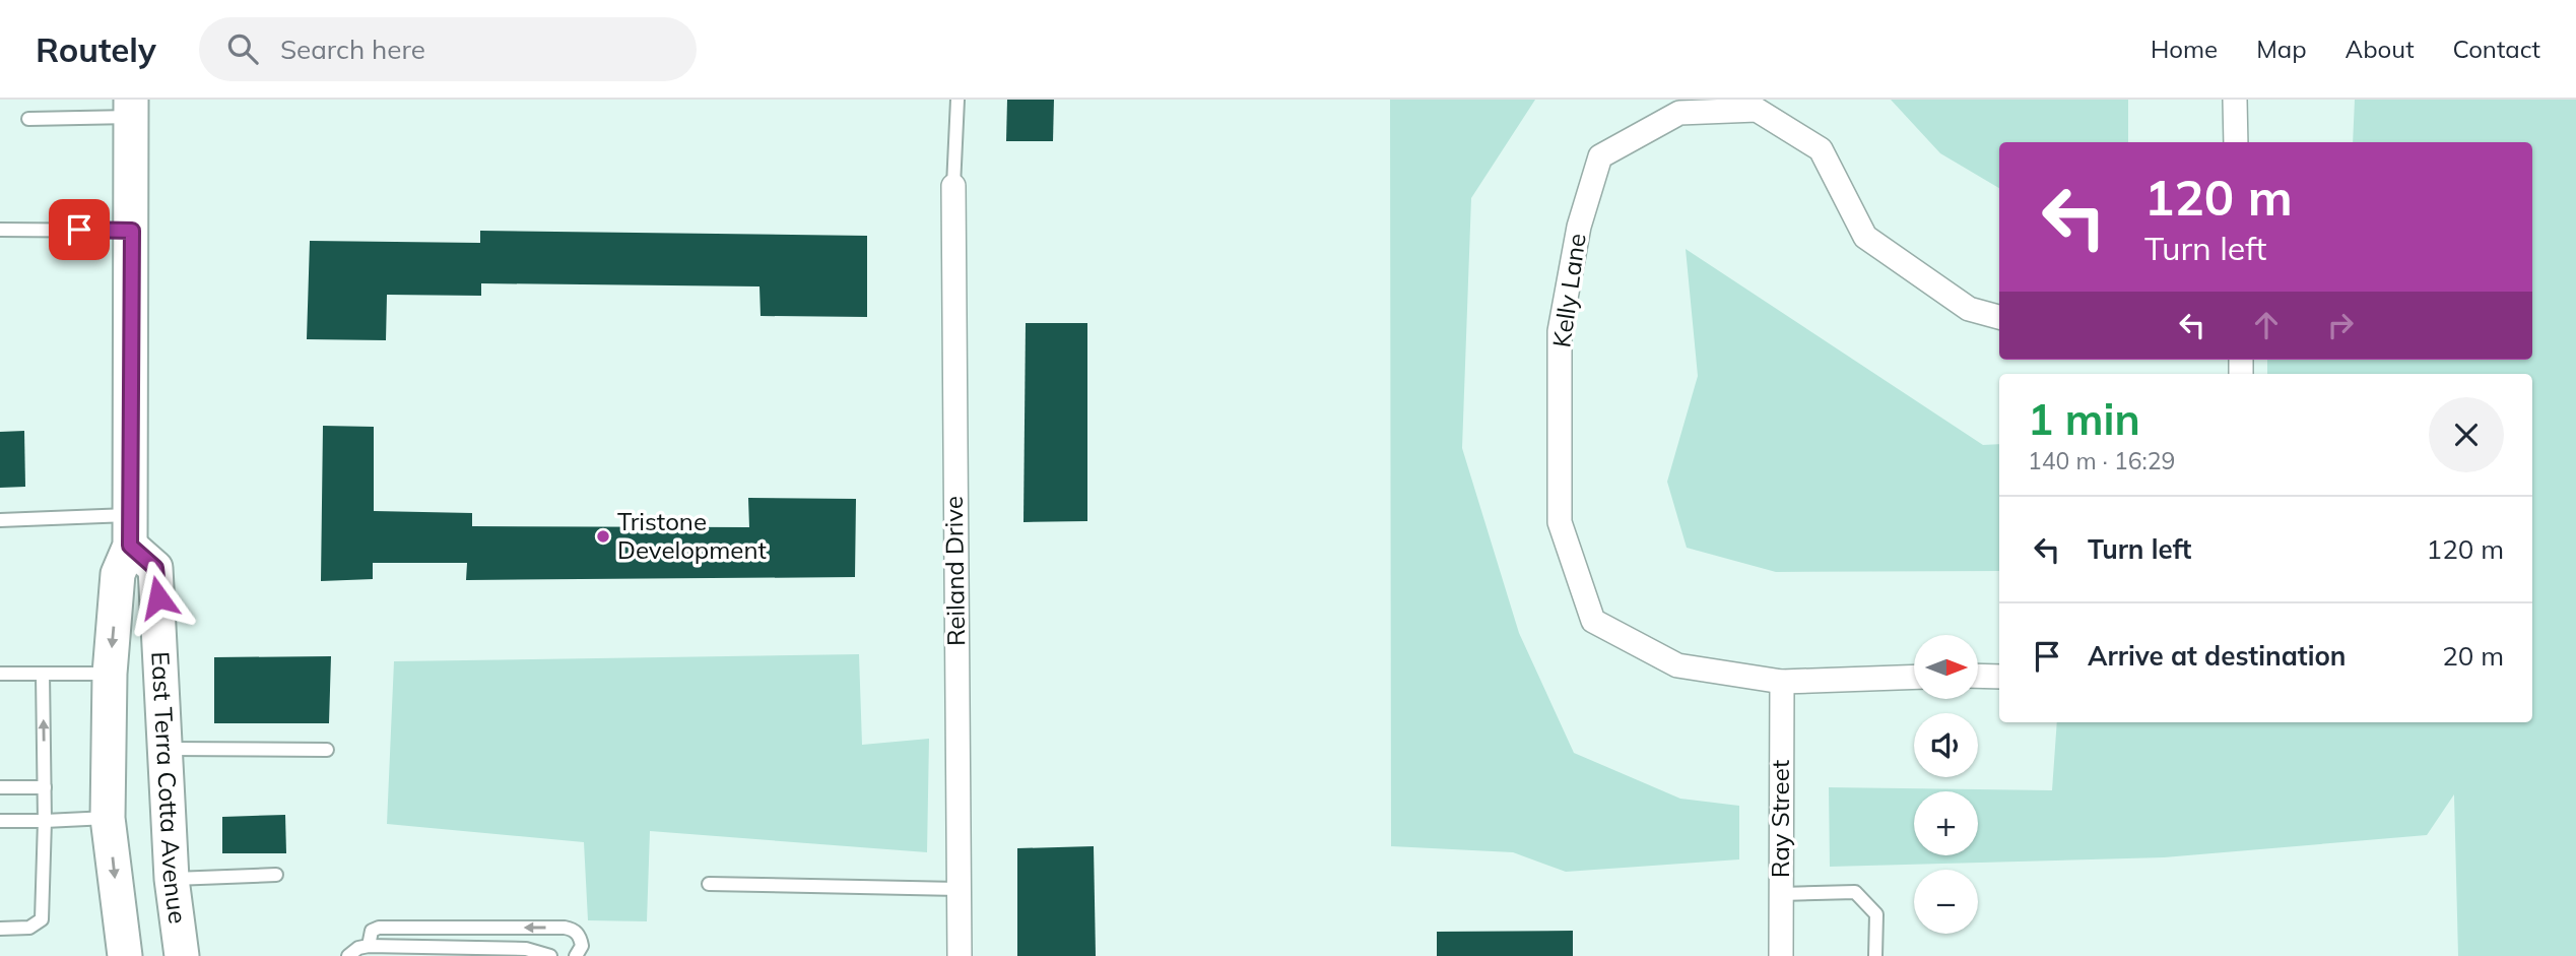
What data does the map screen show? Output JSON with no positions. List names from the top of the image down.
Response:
{
  "streets": {
    "main road": ["East Terra Cotta Avenue"],
    "street": ["Kelly Lane", "Reiland Drive", "Ray Street"]
  },
  "crossings": [
    ["Kelly Lane", "Ray Street"]
  ],
  "places": ["Tristone Development"],
  "north": "right",
  "page": {
    "header": "Routely",
    "search": "Search here",
    "nav": [
      "Home",
      "Map",
      "About",
      "Contact"
    ],
    "turn": ["120 m", "Turn left"],
    "heading": ["1 min", "140 m · 16:29"],
    "list": [
      {
        "name": "Turn left",
        "value": "120 m"
      },
      {
        "name": "Arrive at destination",
        "value": "20 m"
      }
    ],
    "map_buttons": ["+", "−"]
  }
}
